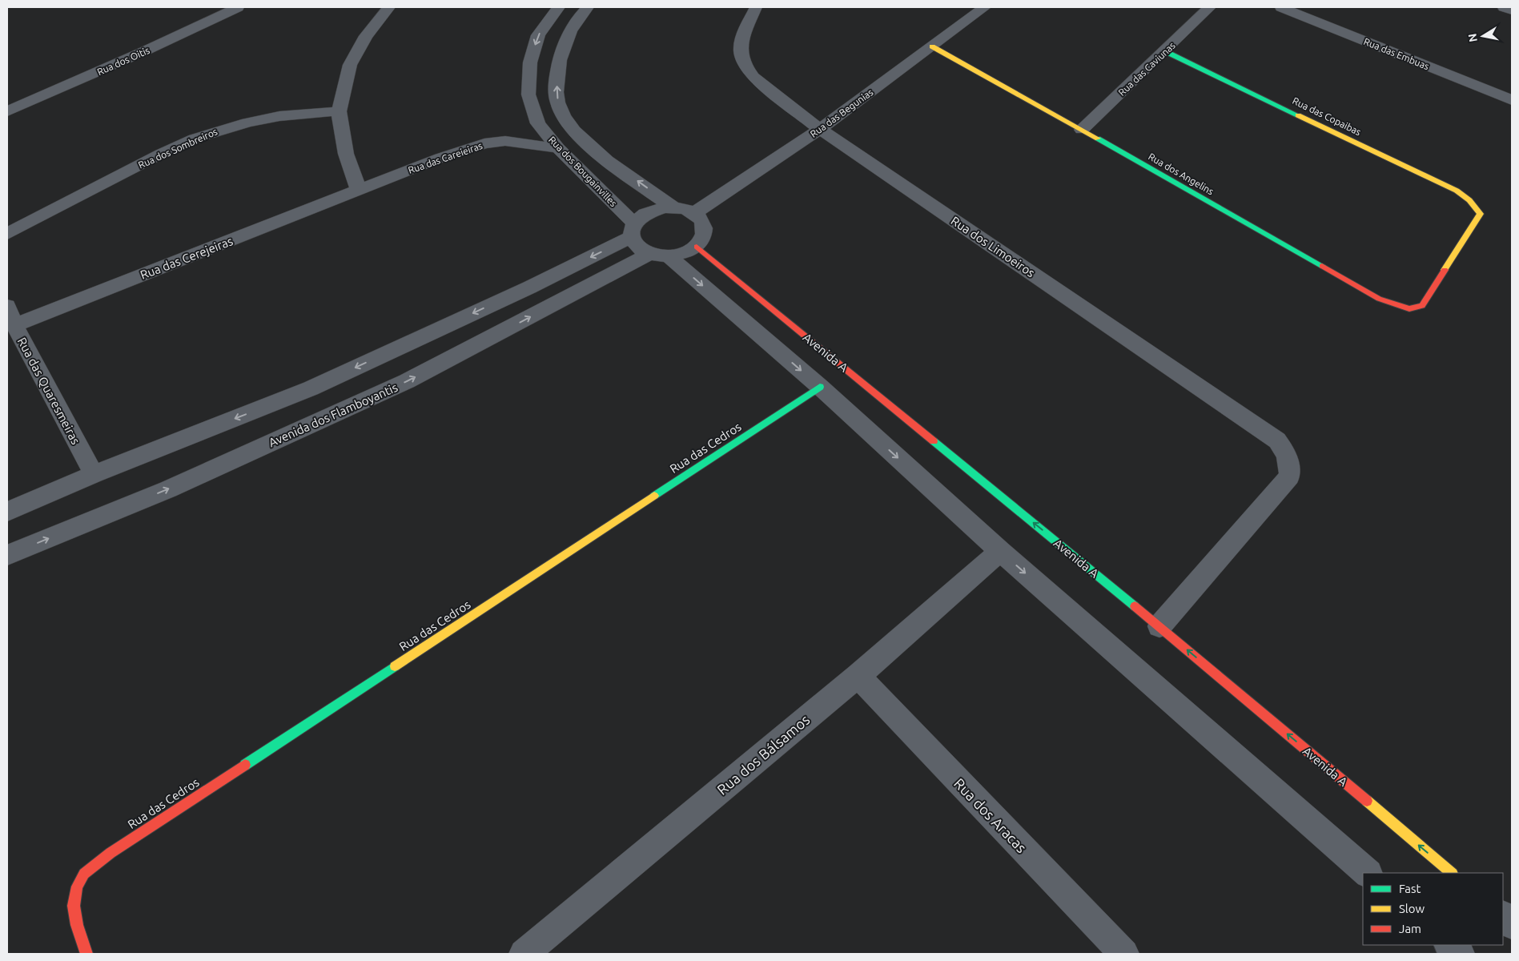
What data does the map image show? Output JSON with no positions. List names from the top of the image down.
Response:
{
  "streets": {
    "street": [
      "Rua das Embuas",
      "Rua dos Oitis",
      "Rua das Caviunas",
      "Rua das Begunias",
      "Rua das Copaibas",
      "Rua dos Sombreiros",
      "Rua das Careieiras",
      "Rua dos Bougainvilles",
      "Rua dos Angelins",
      "Rua dos Limoeiros",
      "Rua das Cerejeiras",
      "Avenida A",
      "Rua das Quaresmeiras",
      "Avenida dos Flamboyantis",
      "Rua das Cedros",
      "Rua dos Bálsamos",
      "Rua dos Aracas"
    ]
  },
  "crossings": [
    ["Rua das Caviunas", "Rua das Copaibas"],
    ["Rua das Caviunas", "Rua dos Angelins"],
    ["Rua das Begunias", "Rua dos Bougainvilles"],
    ["Rua das Begunias", "Rua dos Angelins"],
    ["Rua das Begunias", "Rua dos Limoeiros"],
    ["Rua das Begunias", "Avenida A"],
    ["Rua das Begunias", "Avenida dos Flamboyantis"],
    ["Rua das Copaibas", "Rua dos Angelins"],
    ["Rua das Careieiras", "Rua dos Bougainvilles"],
    ["Rua das Careieiras", "Rua das Cerejeiras"],
    ["Rua dos Bougainvilles", "Avenida A"],
    ["Rua dos Bougainvilles", "Avenida dos Flamboyantis"],
    ["Rua dos Limoeiros", "Avenida A"],
    ["Rua das Cerejeiras", "Rua das Quaresmeiras"],
    ["Avenida A", "Avenida dos Flamboyantis"],
    ["Rua dos Bálsamos", "Rua dos Aracas"]
  ],
  "legend": ["Fast", "Slow", "Jam"],
  "north": "left"
}
